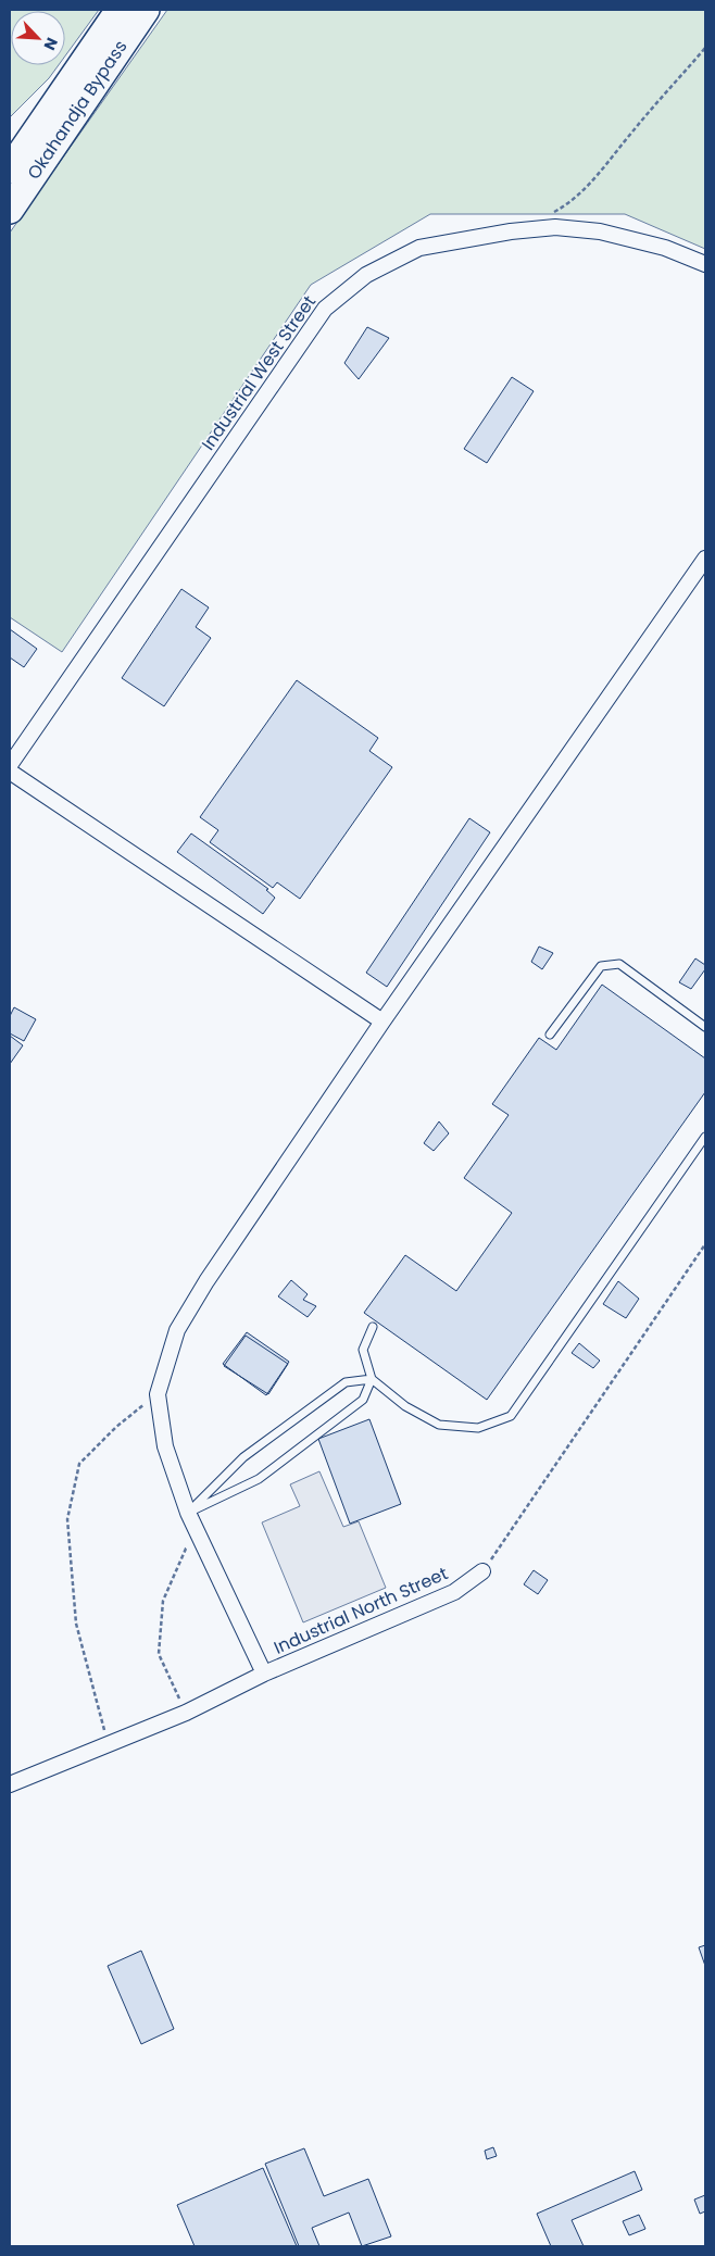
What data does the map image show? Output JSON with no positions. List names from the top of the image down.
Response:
{
  "streets": {
    "highway": ["Okahandja Bypass"],
    "street": ["Industrial West Street", "Industrial North Street"]
  },
  "north": "bottom right"
}
